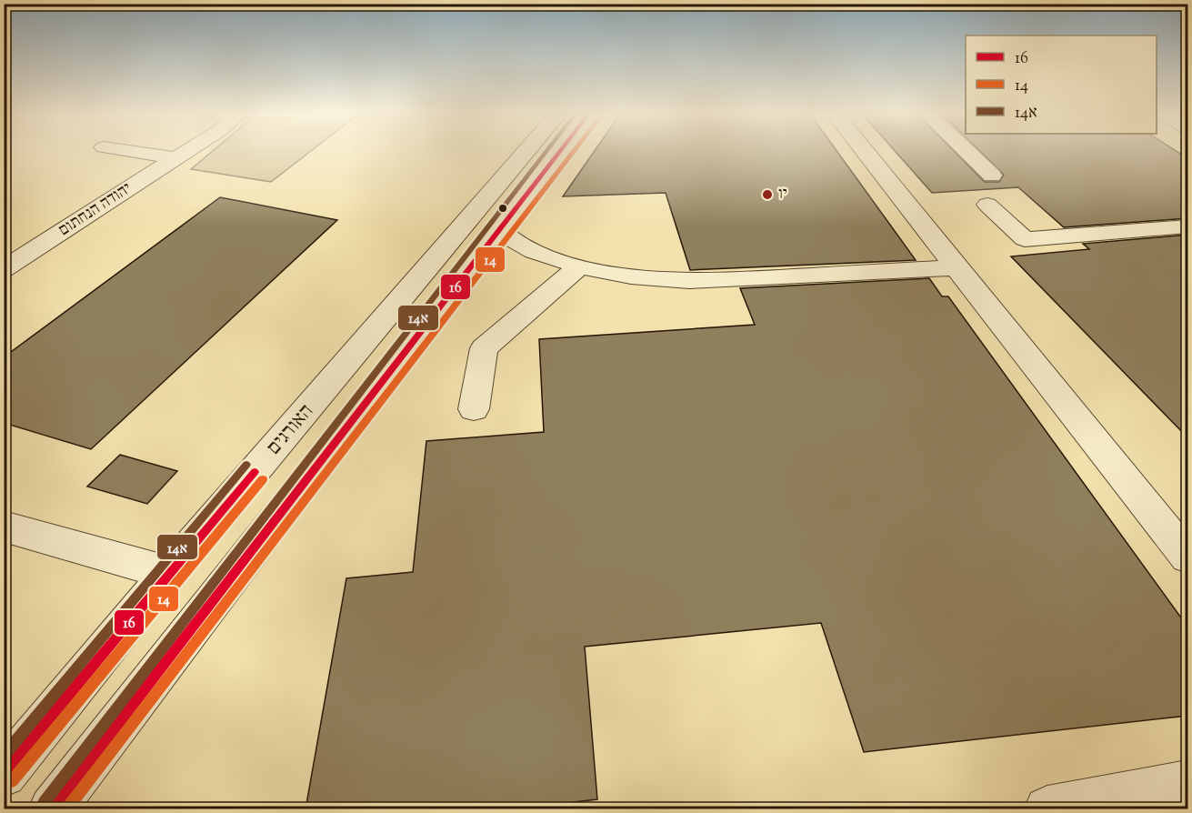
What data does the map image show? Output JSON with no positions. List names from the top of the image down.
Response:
{
  "streets": {
    "street": ["יהודה הנחתום", "האורגים"]
  },
  "places": ["יו"],
  "lines": ["transit line 16", "transit line 14", "transit line 14א"],
  "legend": ["16", "14", "14א"]
}
